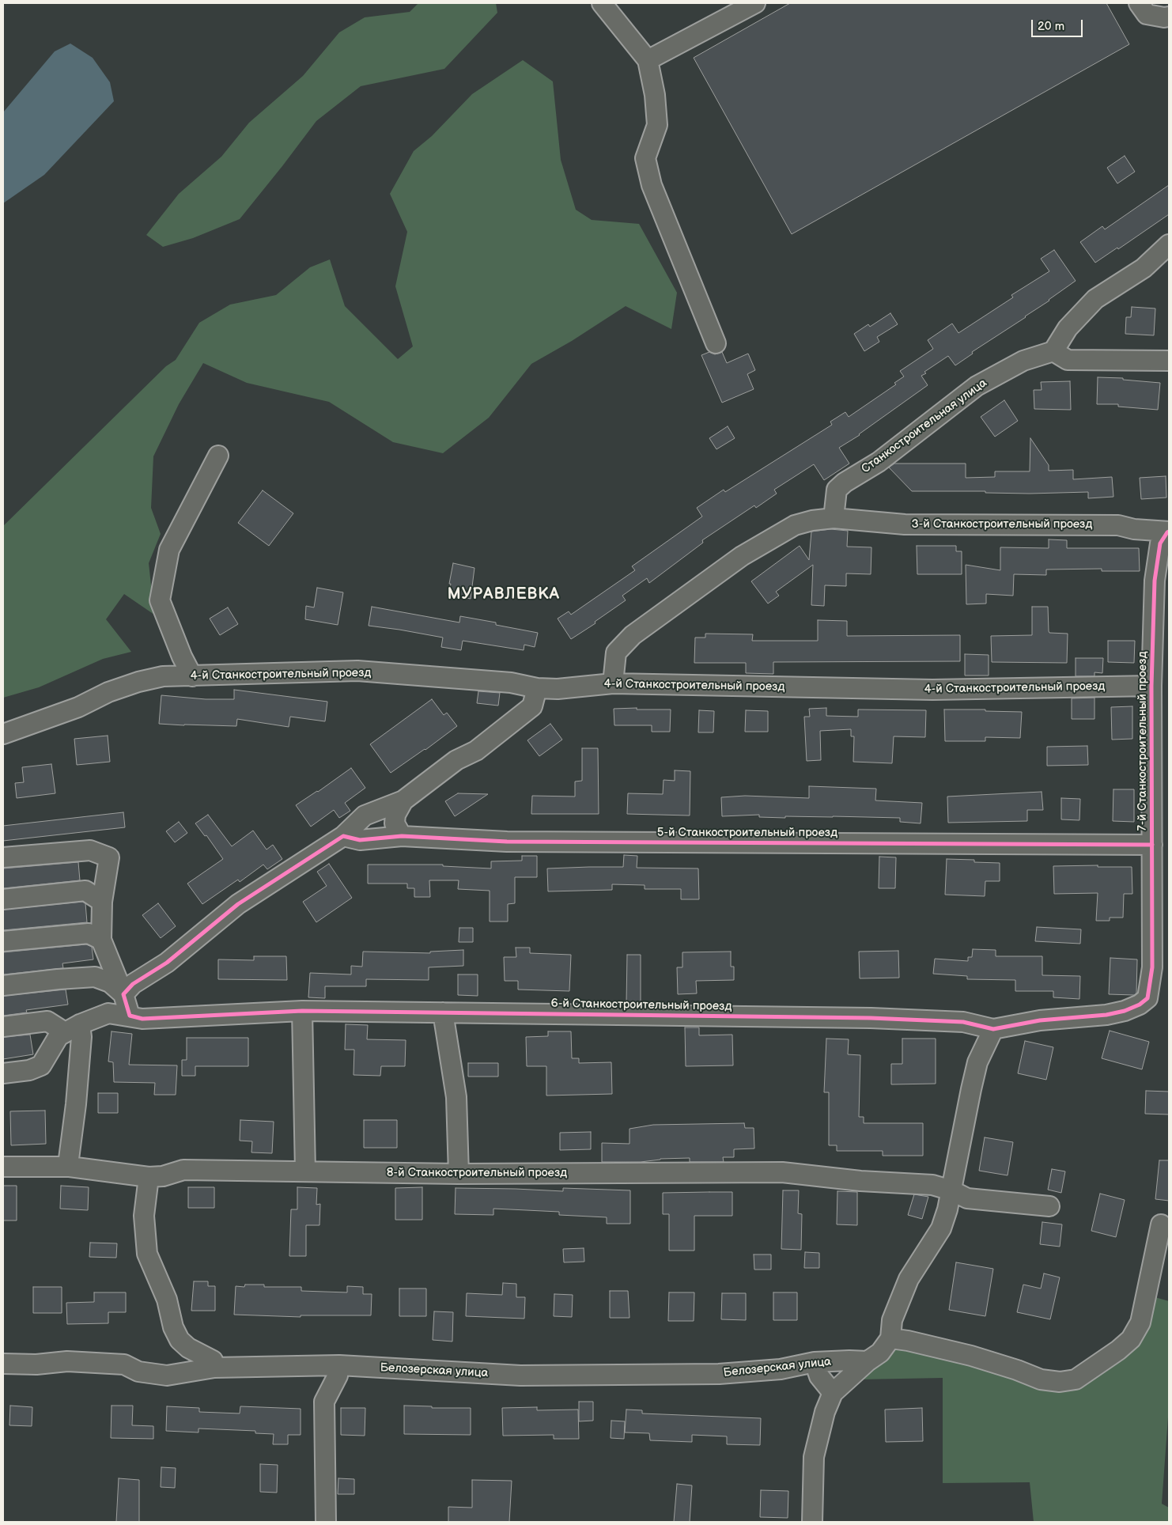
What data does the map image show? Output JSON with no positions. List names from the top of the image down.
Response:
{
  "streets": {
    "street": [
      "Станкостроительная улица",
      "3-й Станкостроительный проезд",
      "4-й Станкостроительный проезд",
      "7-й Станкостроительный проезд",
      "5-й Станкостроительный проезд",
      "6-й Станкостроительный проезд",
      "8-й Станкостроительный проезд",
      "Белозерская улица"
    ]
  },
  "crossings": [
    ["Станкостроительная улица", "3-й Станкостроительный проезд"],
    ["3-й Станкостроительный проезд", "7-й Станкостроительный проезд"],
    ["4-й Станкостроительный проезд", "7-й Станкостроительный проезд"],
    ["7-й Станкостроительный проезд", "5-й Станкостроительный проезд"],
    ["7-й Станкостроительный проезд", "6-й Станкостроительный проезд"]
  ],
  "districts": ["МУРАВЛЕВКА"],
  "scale_bar": "20 m"
}
